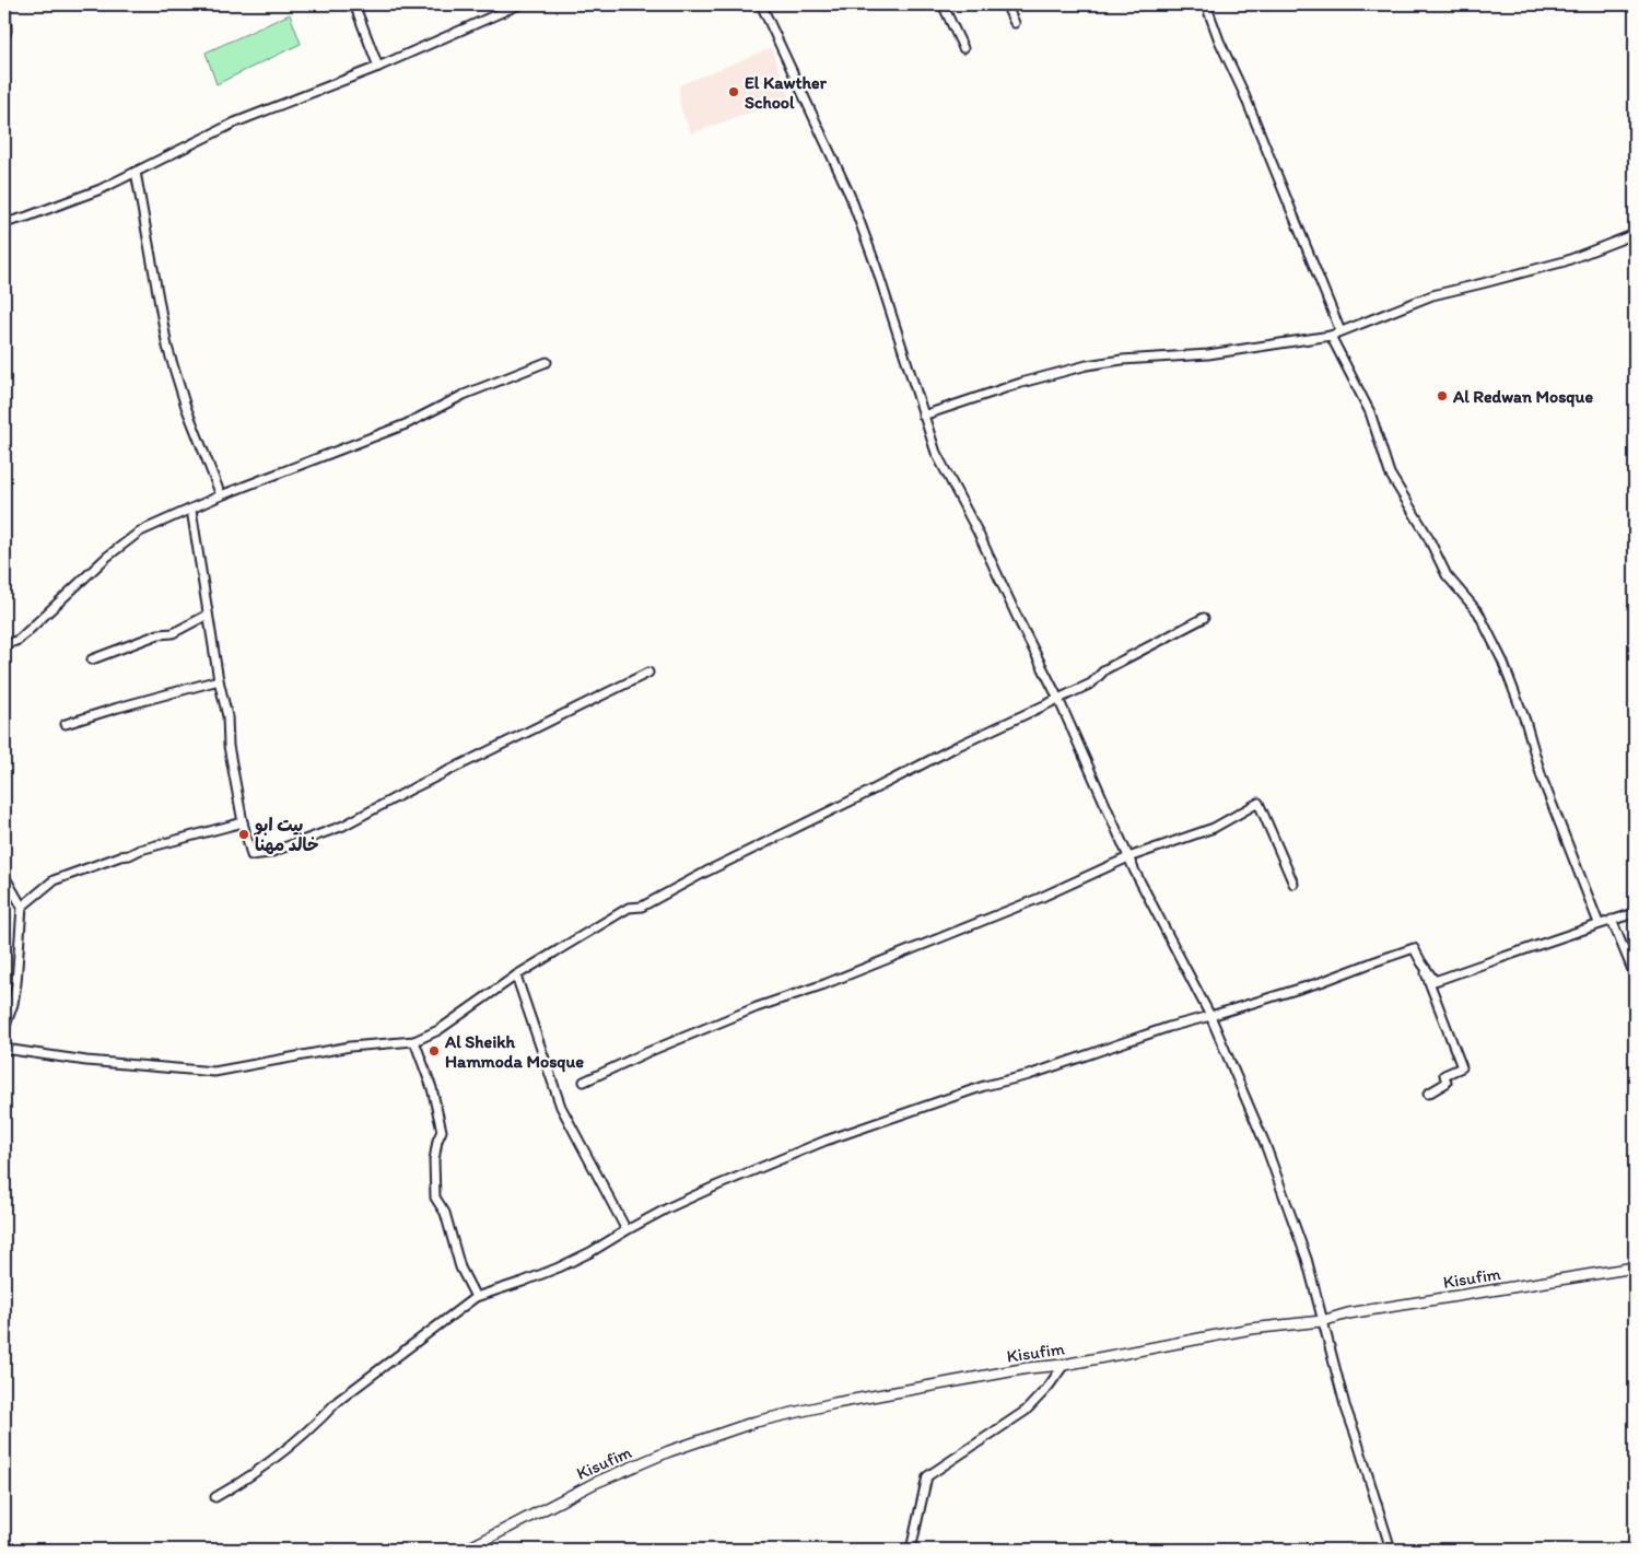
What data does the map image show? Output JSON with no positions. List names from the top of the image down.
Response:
{
  "streets": {
    "street": ["Kisufim"]
  },
  "places": [
    "El Kawther School",
    "Al Redwan Mosque",
    "بيت ابو خالد مهنا",
    "Al Sheikh Hammoda Mosque"
  ]
}
